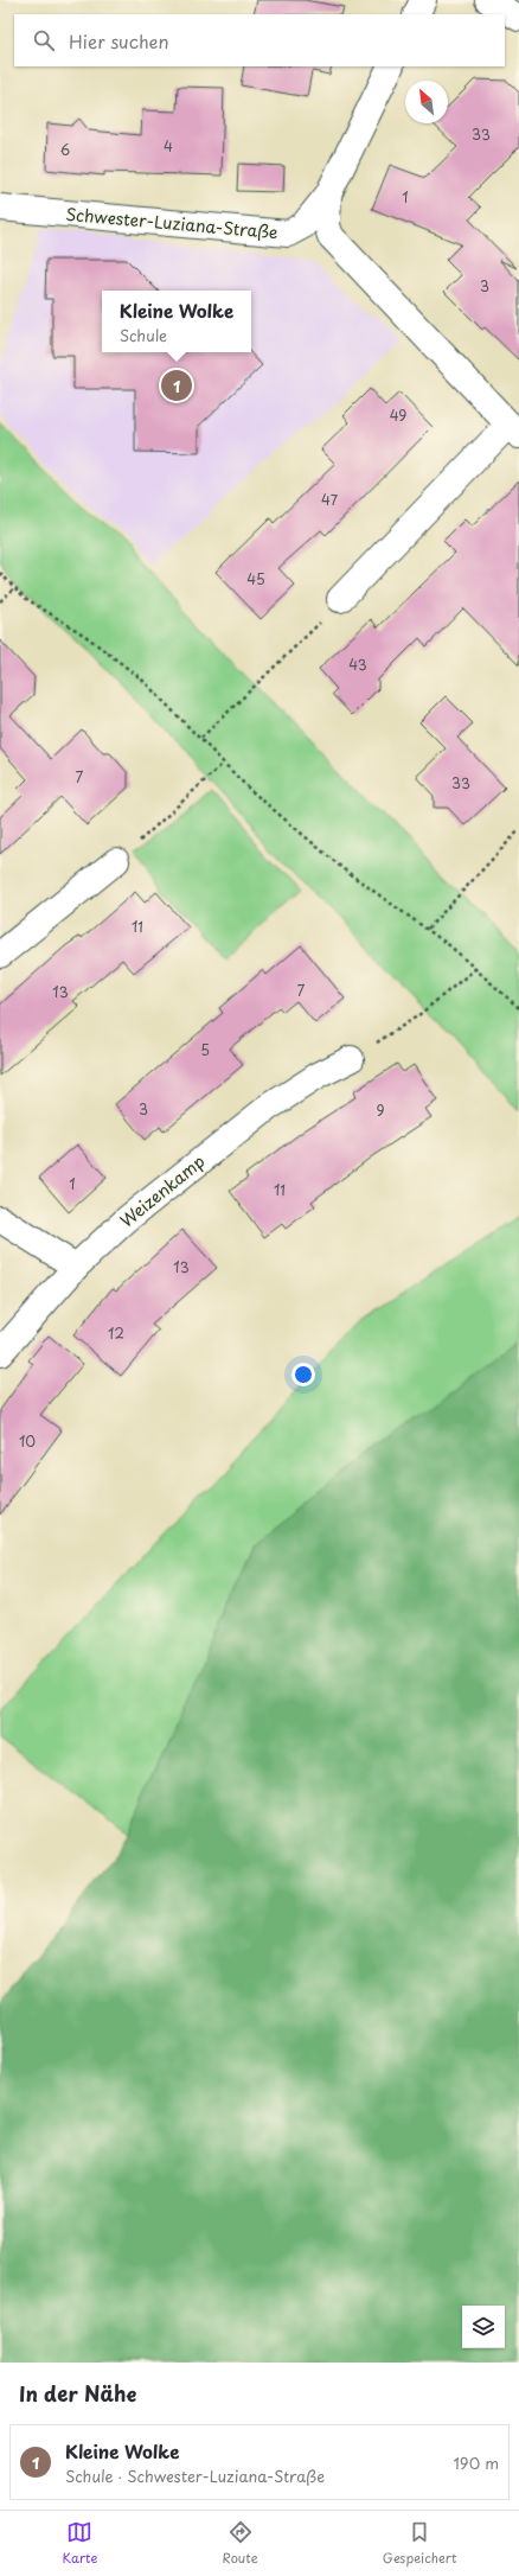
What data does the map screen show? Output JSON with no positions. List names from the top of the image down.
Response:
{
  "streets": {
    "street": ["Schwester-Luziana-Straße", "Weizenkamp"]
  },
  "house_numbers": [
    "33",
    "4",
    "6",
    "1",
    "3",
    "49",
    "47",
    "45",
    "43",
    "7",
    "33",
    "11",
    "7",
    "13",
    "5",
    "3",
    "9",
    "1",
    "11",
    "13",
    "12",
    "10"
  ],
  "north": "top left",
  "page": {
    "search": "Hier suchen",
    "popup": ["Kleine Wolke", "Schule"],
    "pins": "1",
    "heading": "In der Nähe",
    "list": [
      {
        "mark": "1",
        "name": "Kleine Wolke",
        "note": "Schule · Schwester-Luziana-Straße",
        "value": "190 m"
      }
    ],
    "nav": ["Karte", "Route", "Gespeichert"]
  }
}
